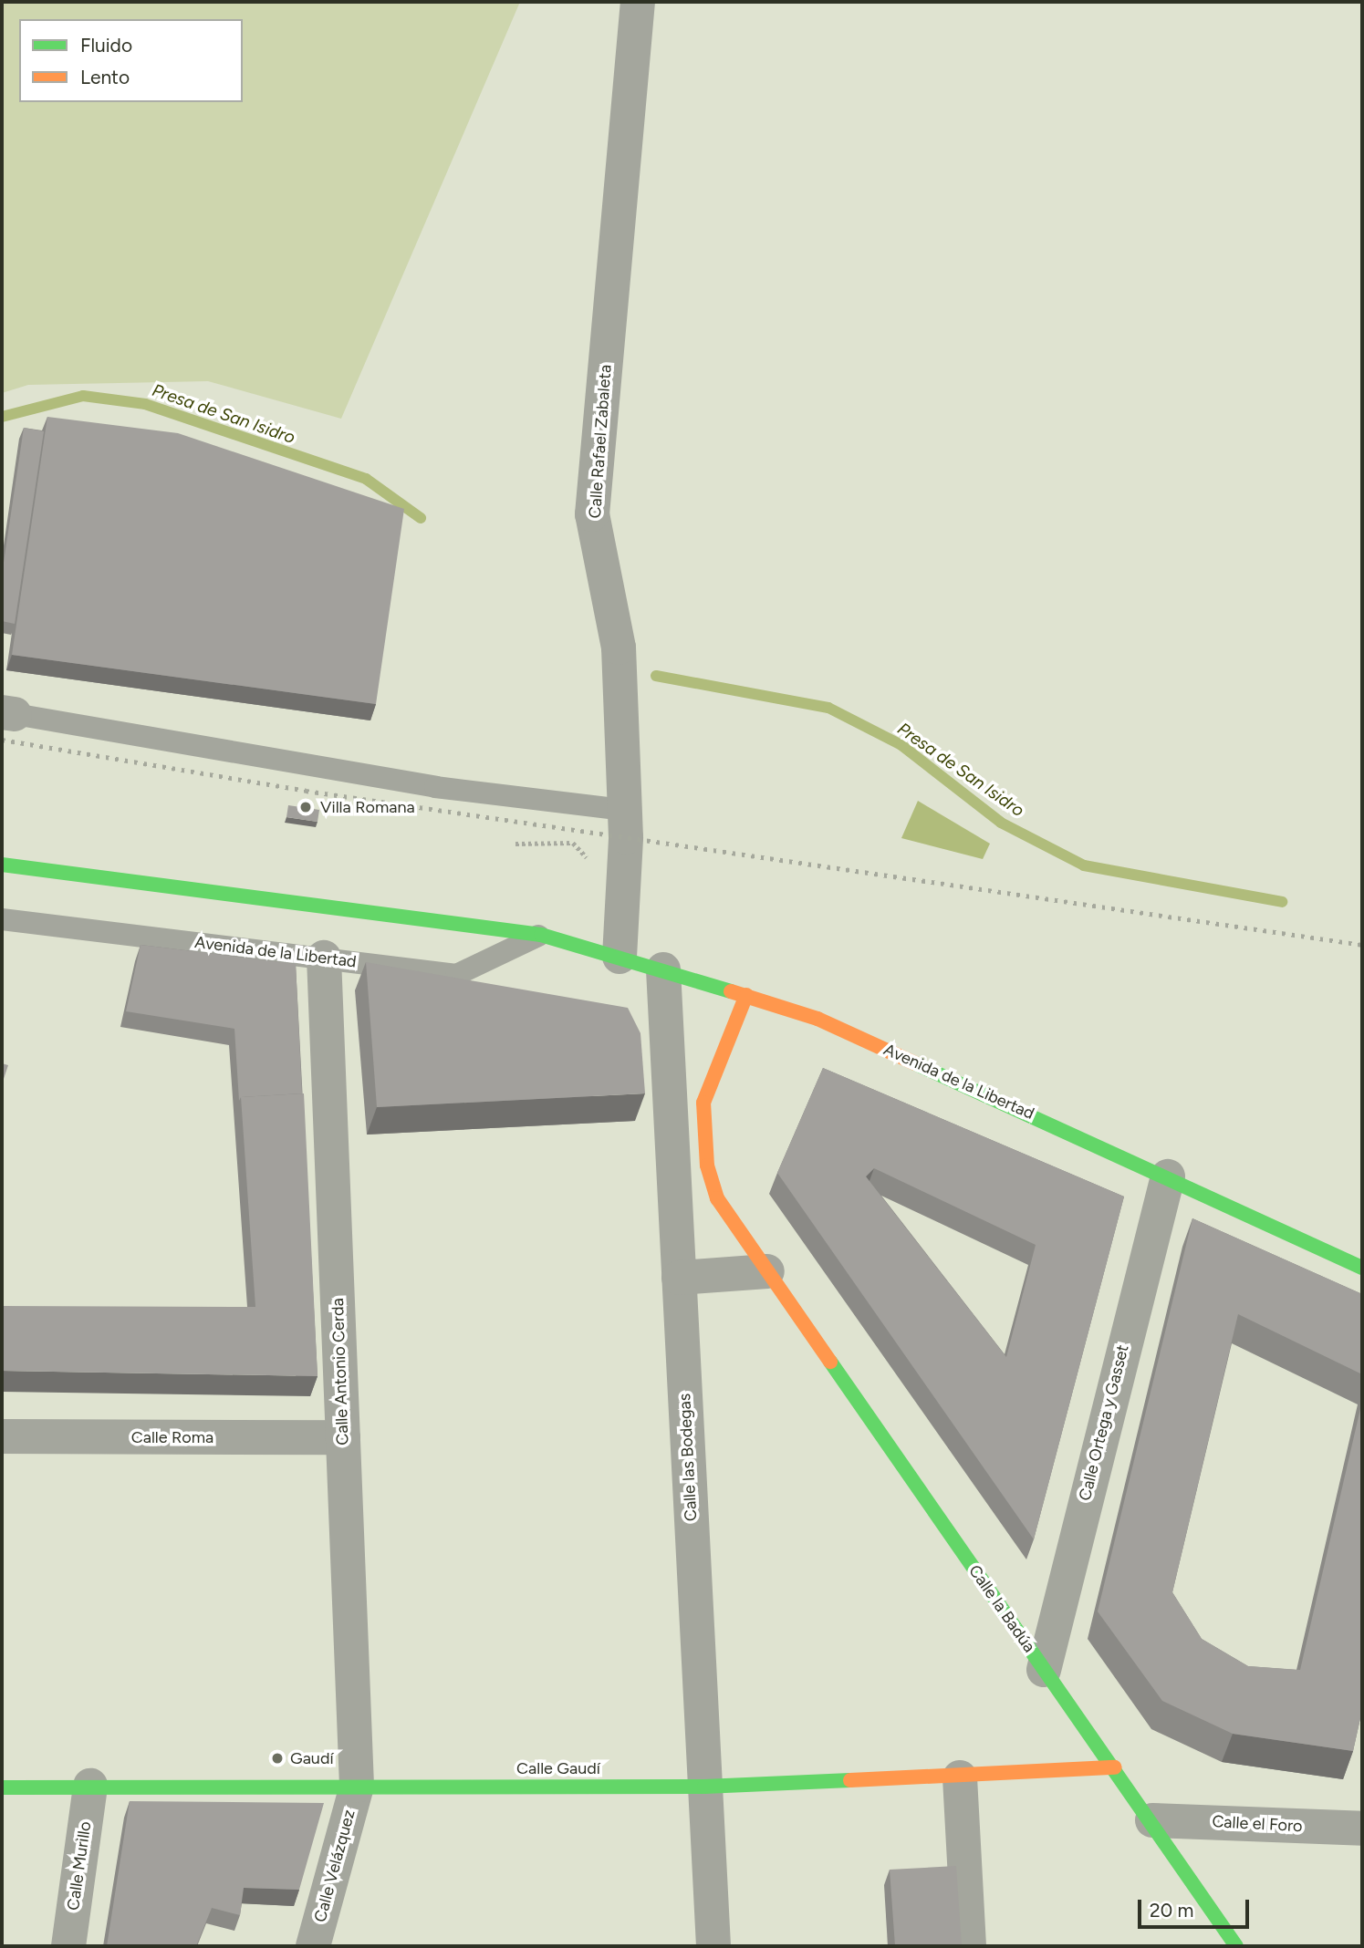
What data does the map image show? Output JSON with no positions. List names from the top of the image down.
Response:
{
  "streets": {
    "street": [
      "Calle Rafael Zabaleta",
      "Avenida de la Libertad",
      "Calle Antonio Cerda",
      "Calle Ortega y Gasset",
      "Calle Roma",
      "Calle las Bodegas",
      "Calle la Badúa",
      "Calle Gaudí",
      "Calle el Foro",
      "Calle Murillo",
      "Calle Velázquez"
    ]
  },
  "crossings": [
    ["Calle Rafael Zabaleta", "Avenida de la Libertad"],
    ["Avenida de la Libertad", "Calle Antonio Cerda"],
    ["Avenida de la Libertad", "Calle Ortega y Gasset"],
    ["Avenida de la Libertad", "Calle las Bodegas"],
    ["Avenida de la Libertad", "Calle la Badúa"],
    ["Calle Antonio Cerda", "Calle Roma"],
    ["Calle Antonio Cerda", "Calle Gaudí"],
    ["Calle Antonio Cerda", "Calle Velázquez"],
    ["Calle Ortega y Gasset", "Calle la Badúa"],
    ["Calle las Bodegas", "Calle Gaudí"],
    ["Calle la Badúa", "Calle Gaudí"],
    ["Calle la Badúa", "Calle el Foro"],
    ["Calle Gaudí", "Calle Murillo"],
    ["Calle Gaudí", "Calle Velázquez"]
  ],
  "water": ["Presa de San Isidro"],
  "places": ["Villa Romana", "Gaudí"],
  "legend": ["Fluido", "Lento"],
  "scale_bar": "20 m"
}
